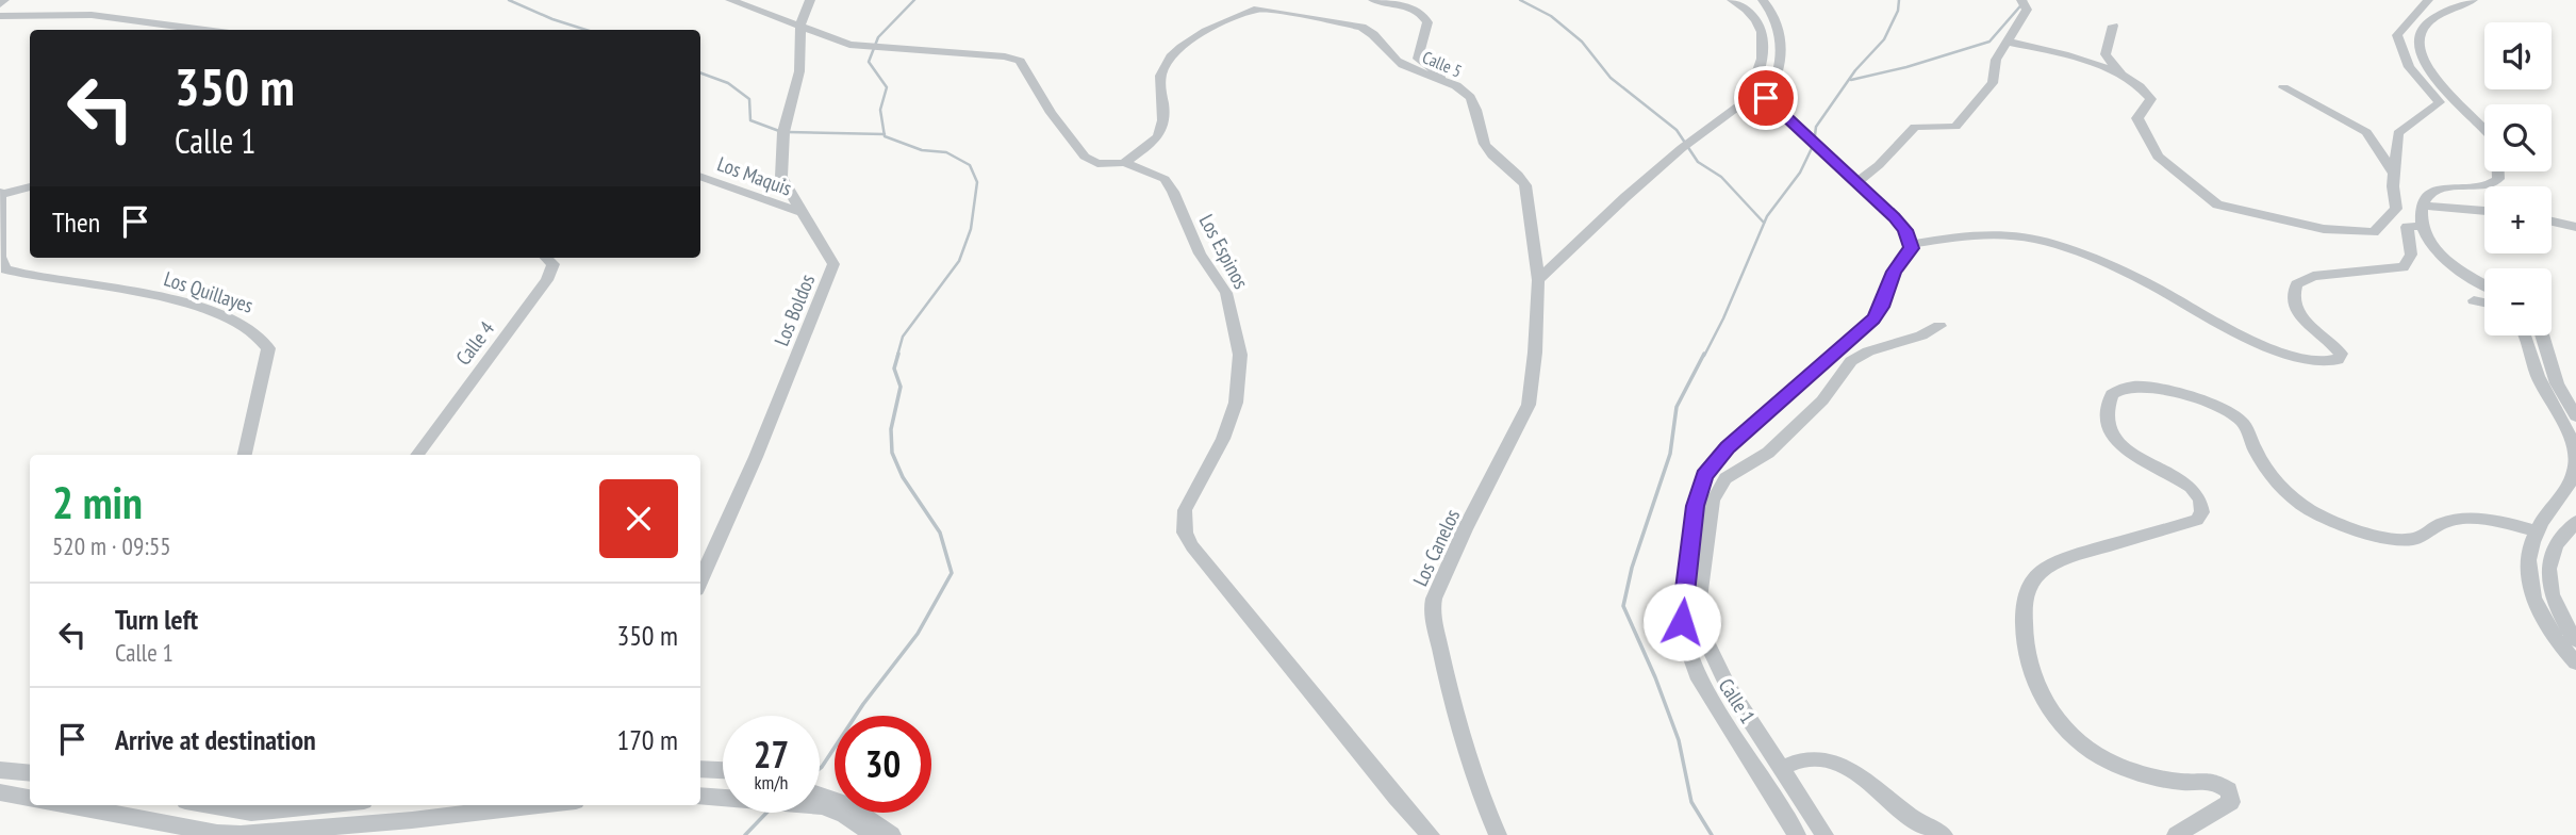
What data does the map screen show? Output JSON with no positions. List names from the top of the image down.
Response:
{
  "streets": {
    "street": [
      "Calle 5",
      "Los Maquis",
      "Los Espinos",
      "Los Quillayes",
      "Los Boldos",
      "Calle 4",
      "Los Canelos",
      "Calle 1"
    ]
  },
  "crossings": [
    ["Calle 5", "Los Canelos"],
    ["Los Maquis", "Los Boldos"],
    ["Los Espinos", "Los Boldos"]
  ],
  "page": {
    "map_buttons": ["+", "−"],
    "turn": ["350 m", "Calle 1"],
    "then": "Then",
    "heading": ["2 min", "520 m · 09:55"],
    "list": [
      {
        "name": "Turn left",
        "note": "Calle 1",
        "value": "350 m"
      },
      {
        "name": "Arrive at destination",
        "value": "170 m"
      }
    ],
    "speed": "27 km/h",
    "limit": "30"
  }
}
